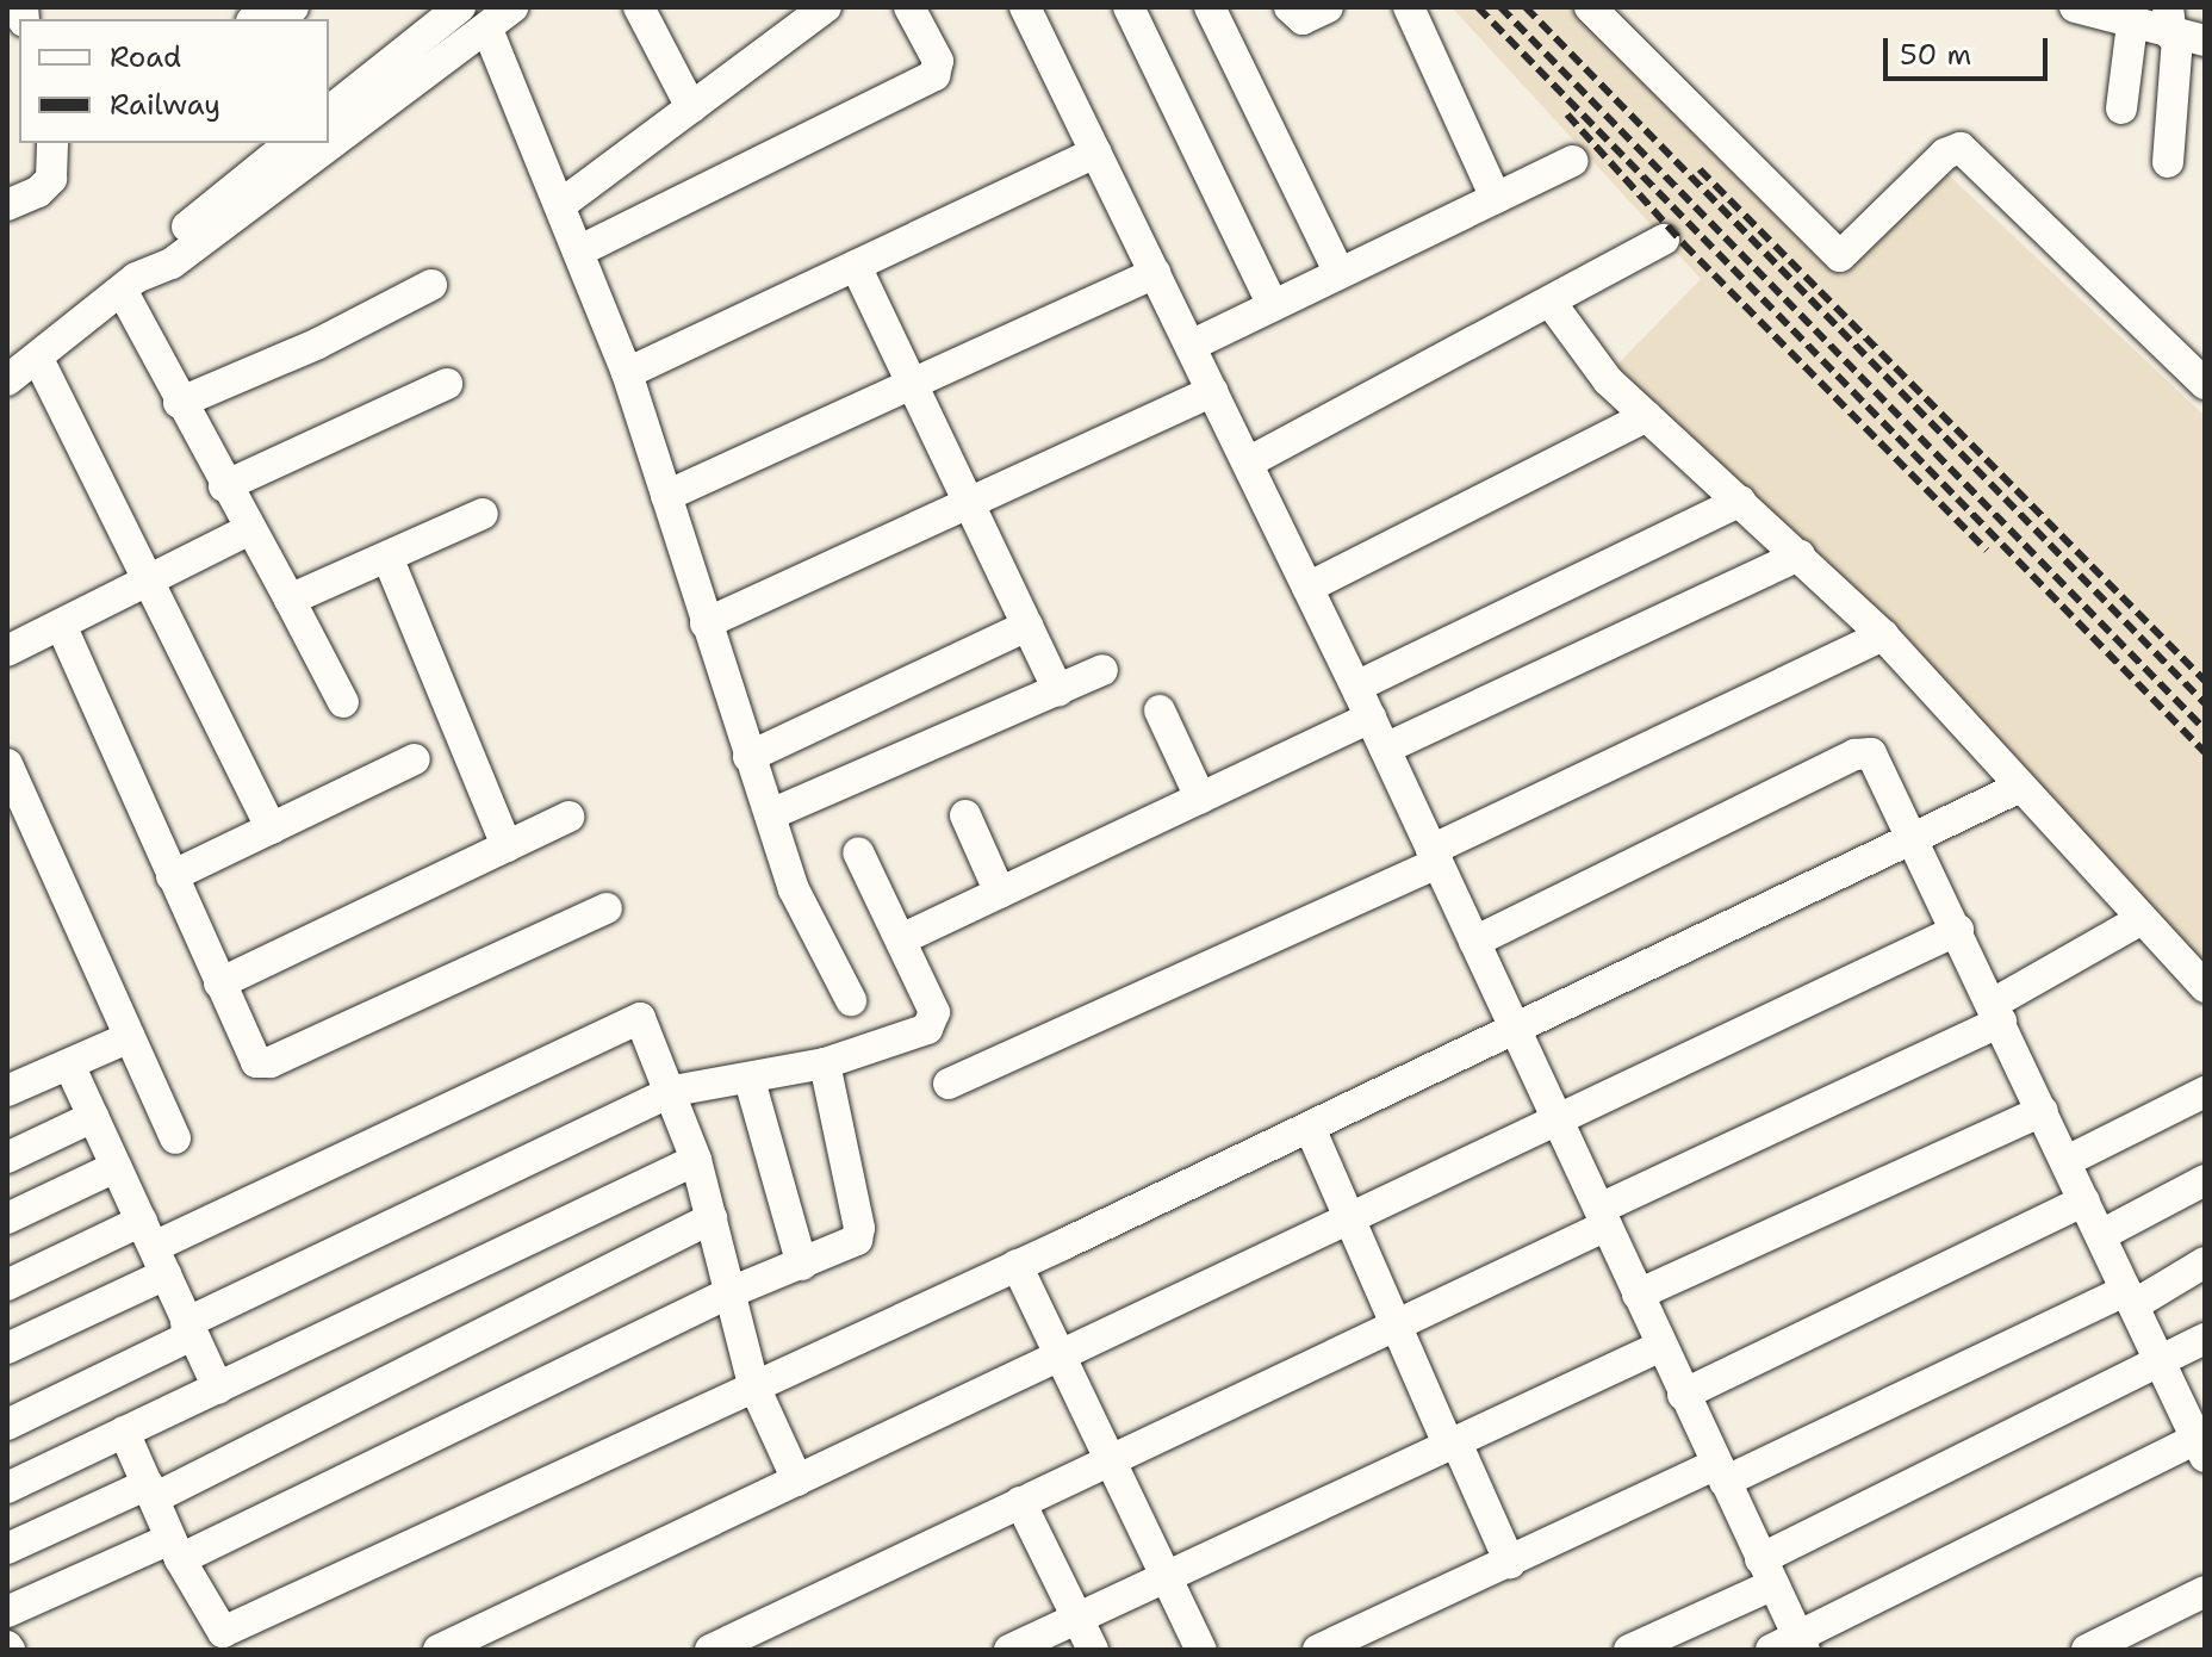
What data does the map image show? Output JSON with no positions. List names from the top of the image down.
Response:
{
  "legend": ["Road", "Railway"],
  "scale_bar": "50 m"
}
